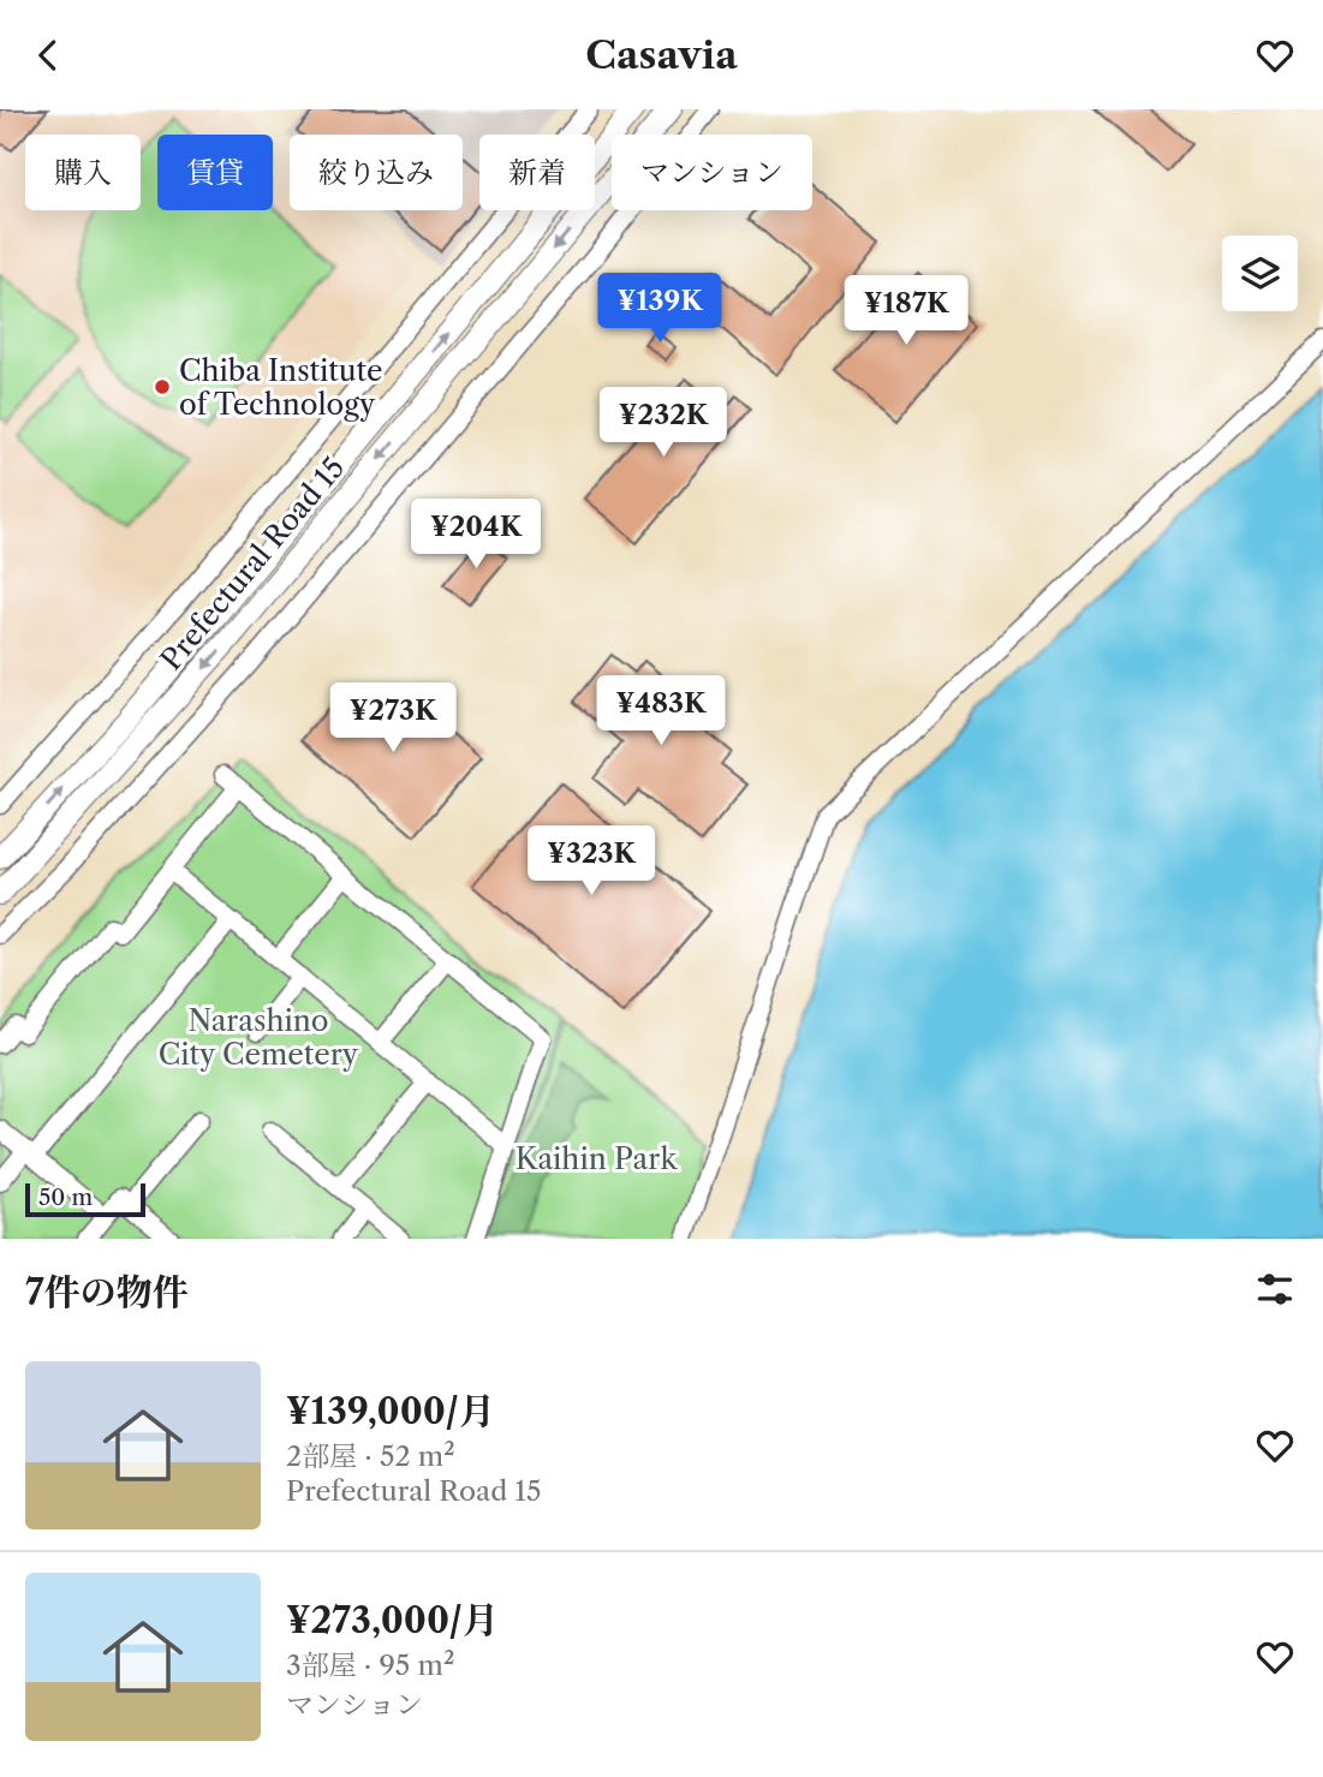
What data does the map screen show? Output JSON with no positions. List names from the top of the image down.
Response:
{
  "streets": {
    "main road": ["Prefectural Road 15"]
  },
  "parks": ["Narashino City Cemetery", "Kaihin Park"],
  "places": ["Chiba Institute of Technology"],
  "scale_bar": "50 m",
  "page": {
    "header": "Casavia",
    "chip": [
      "購入",
      "賃貸",
      "絞り込み",
      "新着",
      "マンション"
    ],
    "price": [
      "¥139K",
      "¥187K",
      "¥232K",
      "¥204K",
      "¥483K",
      "¥273K",
      "¥323K"
    ],
    "scale": "50 m",
    "heading": "7件の物件",
    "list": [
      {
        "name": "¥139,000/月",
        "note": "2部屋 · 52 m² · Prefectural Road 15"
      },
      {
        "name": "¥273,000/月",
        "note": "3部屋 · 95 m² · マンション"
      }
    ]
  }
}
